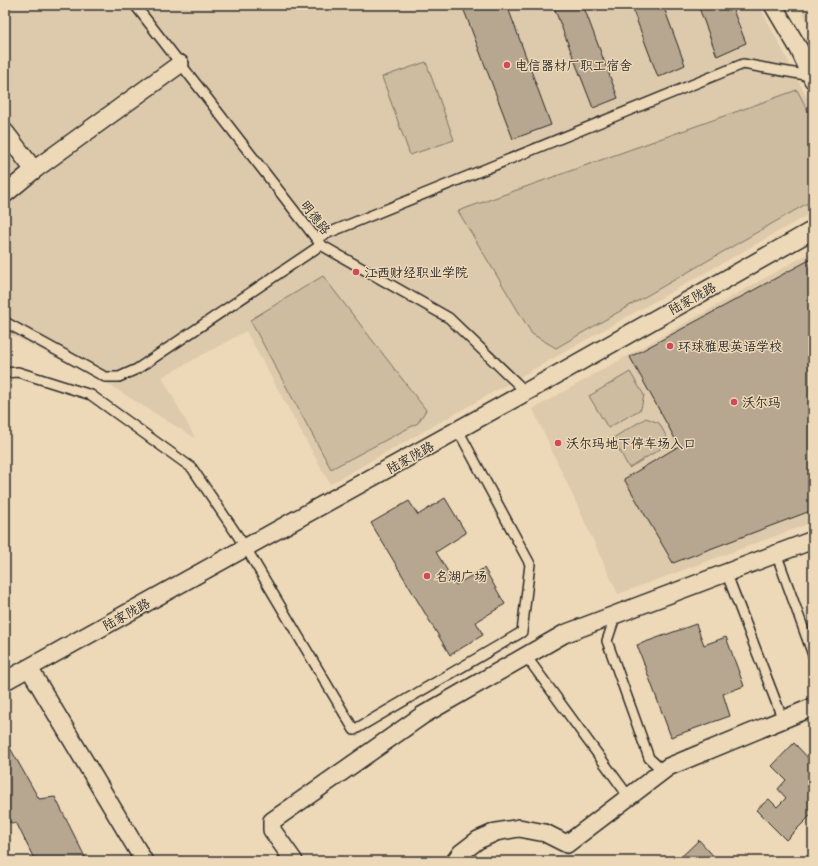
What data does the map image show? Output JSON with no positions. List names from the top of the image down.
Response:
{
  "streets": {
    "street": ["陆家陇路"],
    "lane": ["明德路"]
  },
  "crossings": [
    ["明德路", "陆家陇路"]
  ],
  "places": [
    "电信器材厂职工宿舍",
    "江西财经职业学院",
    "环球雅思英语学校",
    "沃尔玛",
    "沃尔玛地下停车场入口",
    "名湖广场"
  ]
}
